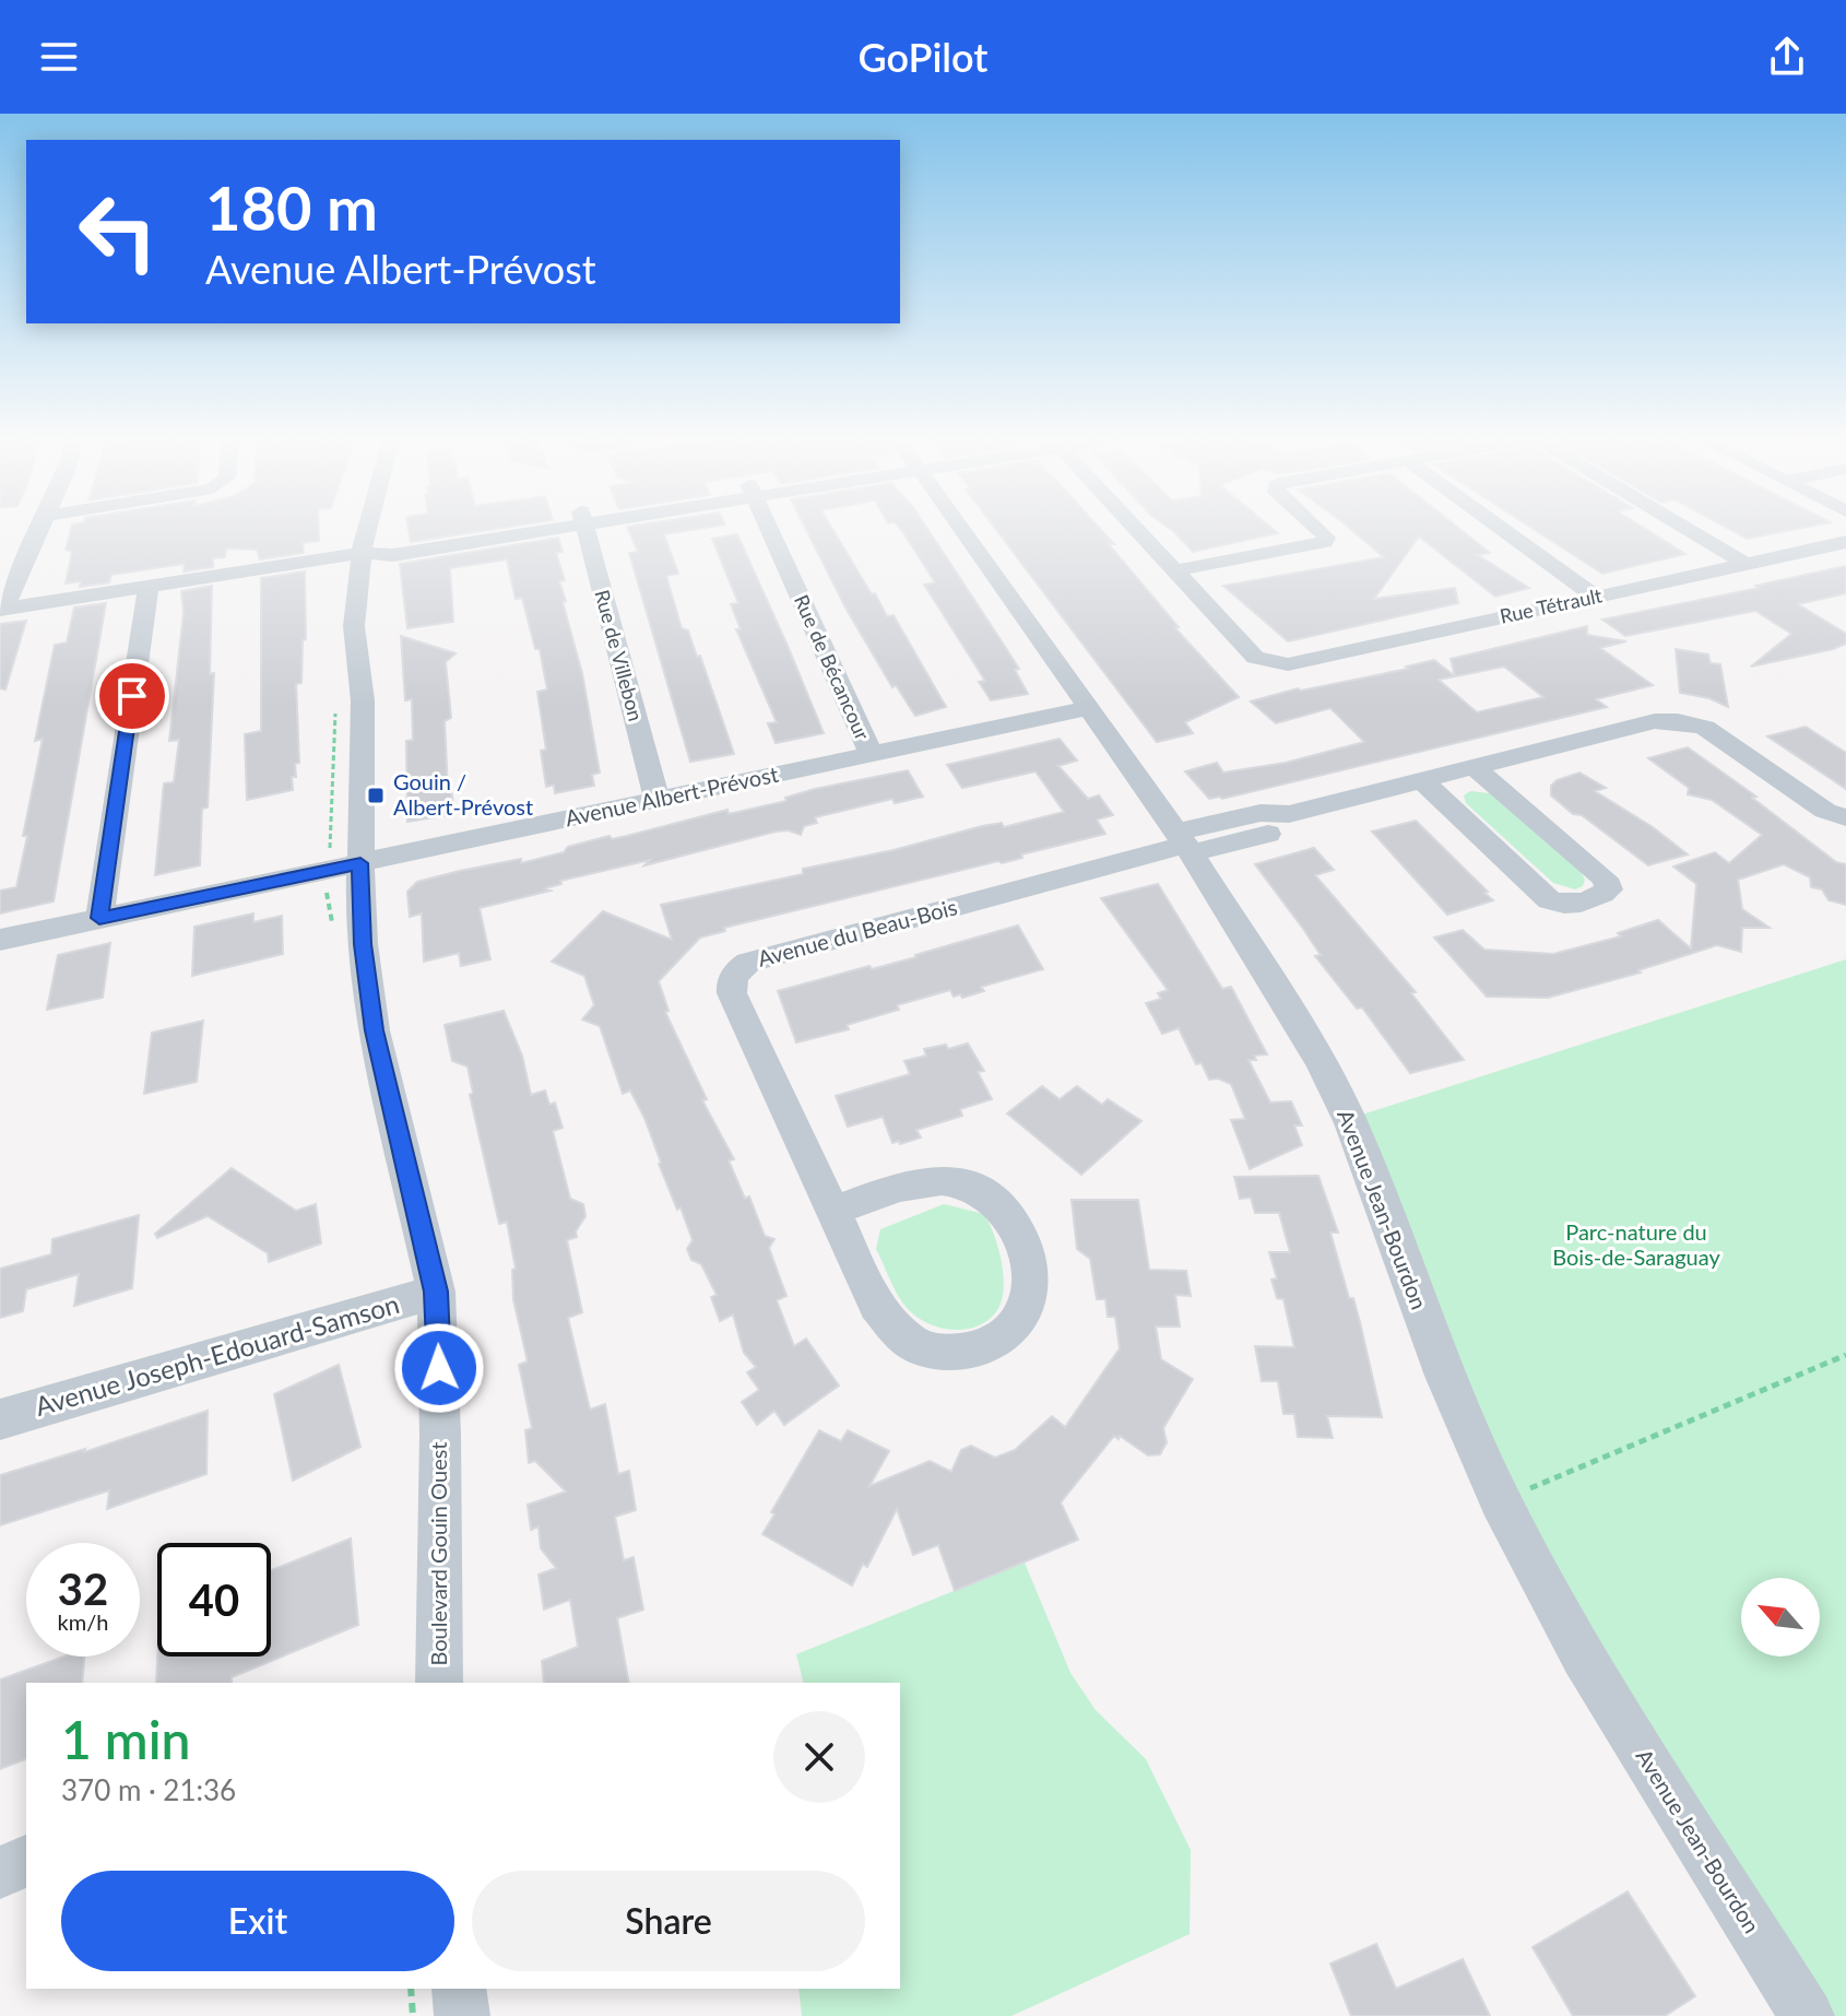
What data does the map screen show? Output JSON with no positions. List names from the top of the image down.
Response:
{
  "streets": {
    "street": [
      "Rue Tétrault",
      "Rue de Villebon",
      "Rue de Bécancour",
      "Avenue Albert-Prévost",
      "Avenue du Beau-Bois",
      "Avenue Jean-Bourdon",
      "Avenue Joseph-Edouard-Samson",
      "Boulevard Gouin Ouest"
    ]
  },
  "crossings": [
    ["Rue de Villebon", "Avenue Albert-Prévost"],
    ["Rue de Bécancour", "Avenue Albert-Prévost"],
    ["Avenue Albert-Prévost", "Avenue Jean-Bourdon"],
    ["Avenue Albert-Prévost", "Boulevard Gouin Ouest"],
    ["Avenue du Beau-Bois", "Avenue Jean-Bourdon"],
    ["Avenue Joseph-Edouard-Samson", "Boulevard Gouin Ouest"]
  ],
  "parks": ["Parc-nature du Bois-de-Saraguay"],
  "places": {
    "transit": ["Gouin / Albert-Prévost"]
  },
  "north": "top left",
  "page": {
    "header": "GoPilot",
    "turn": ["180 m", "Avenue Albert-Prévost"],
    "speed": "32 km/h",
    "limit": "40",
    "heading": ["1 min", "370 m · 21:36"],
    "buttons": ["Exit", "Share"]
  }
}
